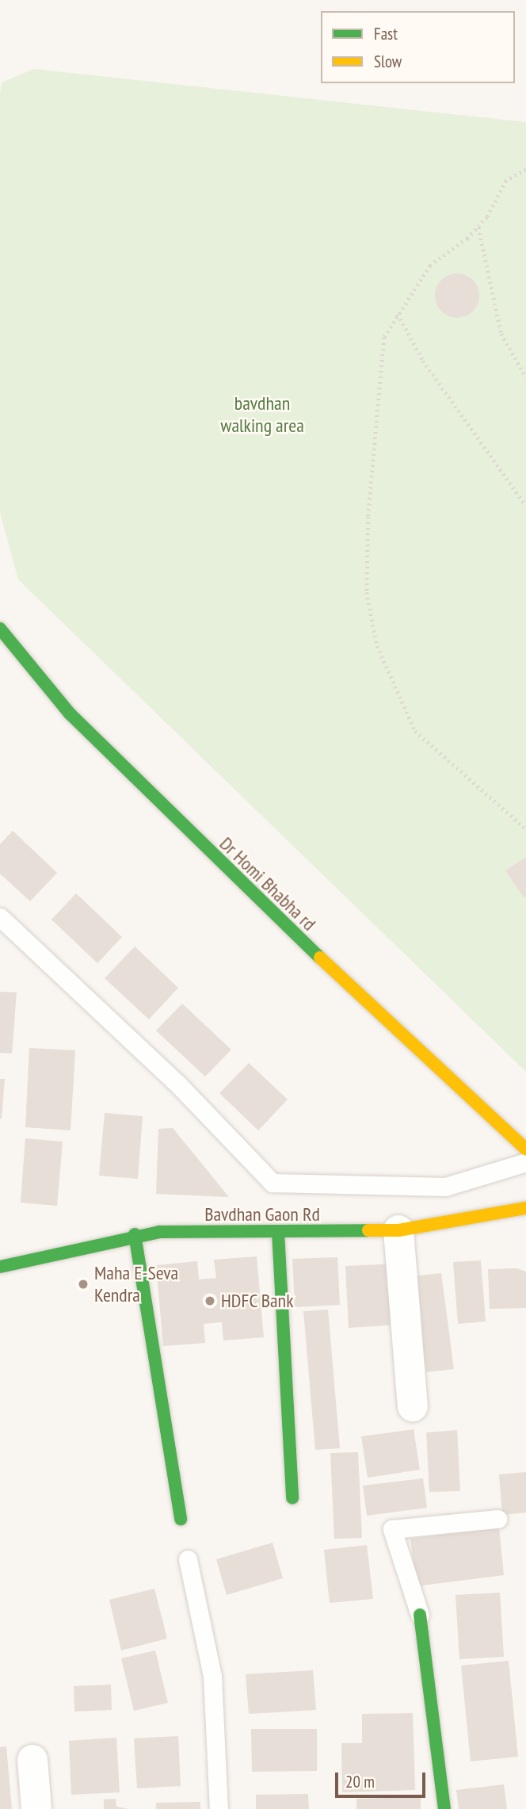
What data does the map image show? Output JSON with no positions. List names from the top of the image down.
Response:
{
  "streets": {
    "street": ["Dr Homi Bhabha rd", "Bavdhan Gaon Rd"]
  },
  "parks": ["bavdhan walking area"],
  "places": ["Maha E-Seva Kendra", "HDFC Bank"],
  "legend": ["Fast", "Slow"],
  "scale_bar": "20 m"
}
